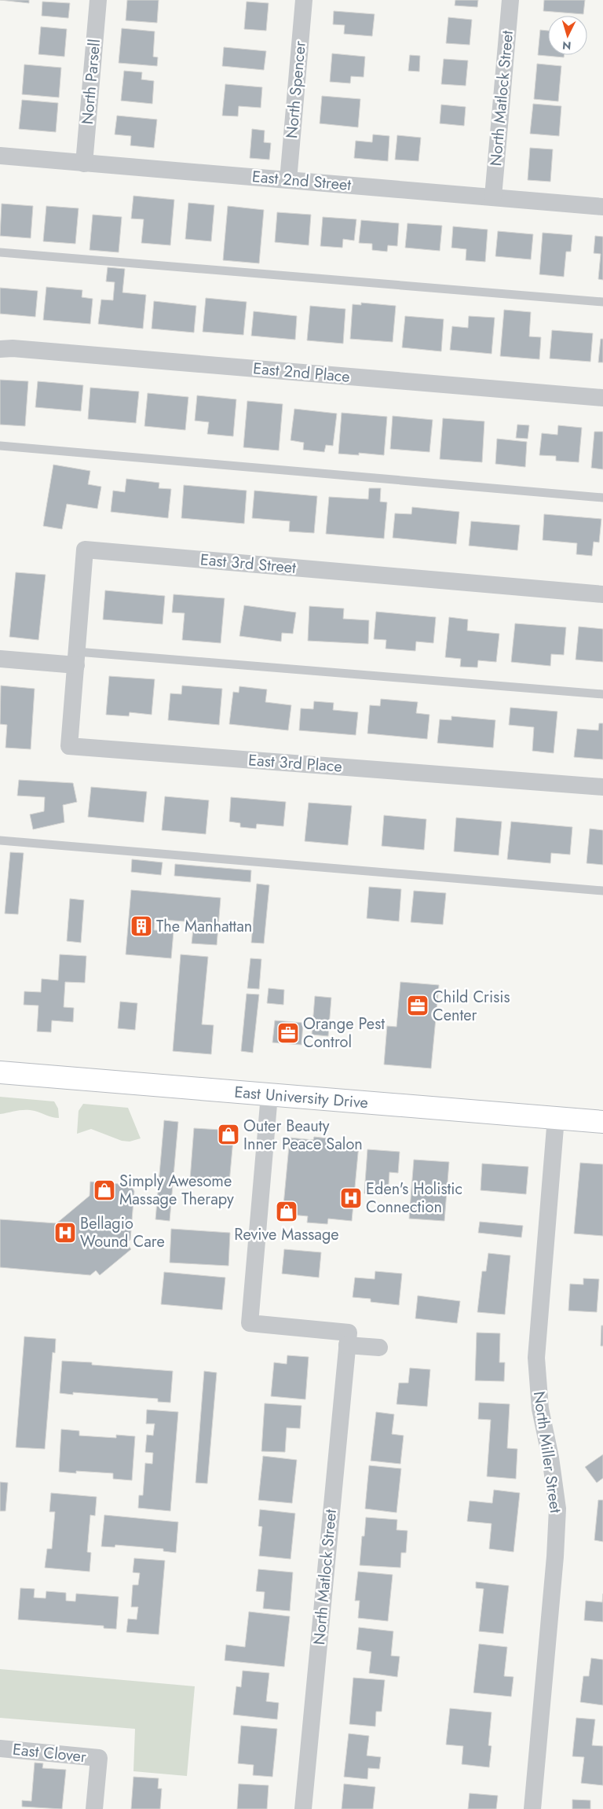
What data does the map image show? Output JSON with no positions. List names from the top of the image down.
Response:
{
  "streets": {
    "main road": ["East University Drive"],
    "street": [
      "North Parsell",
      "North Spencer",
      "North Matlock Street",
      "East 2nd Street",
      "East 2nd Place",
      "East 3rd Street",
      "East 3rd Place",
      "North Miller Street",
      "East Clover"
    ]
  },
  "crossings": [
    ["North Parsell", "East 2nd Street"],
    ["North Spencer", "East 2nd Street"],
    ["North Matlock Street", "East 2nd Street"],
    ["North Matlock Street", "East University Drive"],
    ["East 3rd Street", "East 3rd Place"],
    ["East University Drive", "North Miller Street"]
  ],
  "places": {
    "building": ["The Manhattan"],
    "office": ["Child Crisis Center", "Orange Pest Control"],
    "shop": ["Outer Beauty Inner Peace Salon", "Simply Awesome Massage Therapy", "Revive Massage"],
    "hospital": ["Eden's Holistic Connection", "Bellagio Wound Care"]
  },
  "north": "bottom"
}
